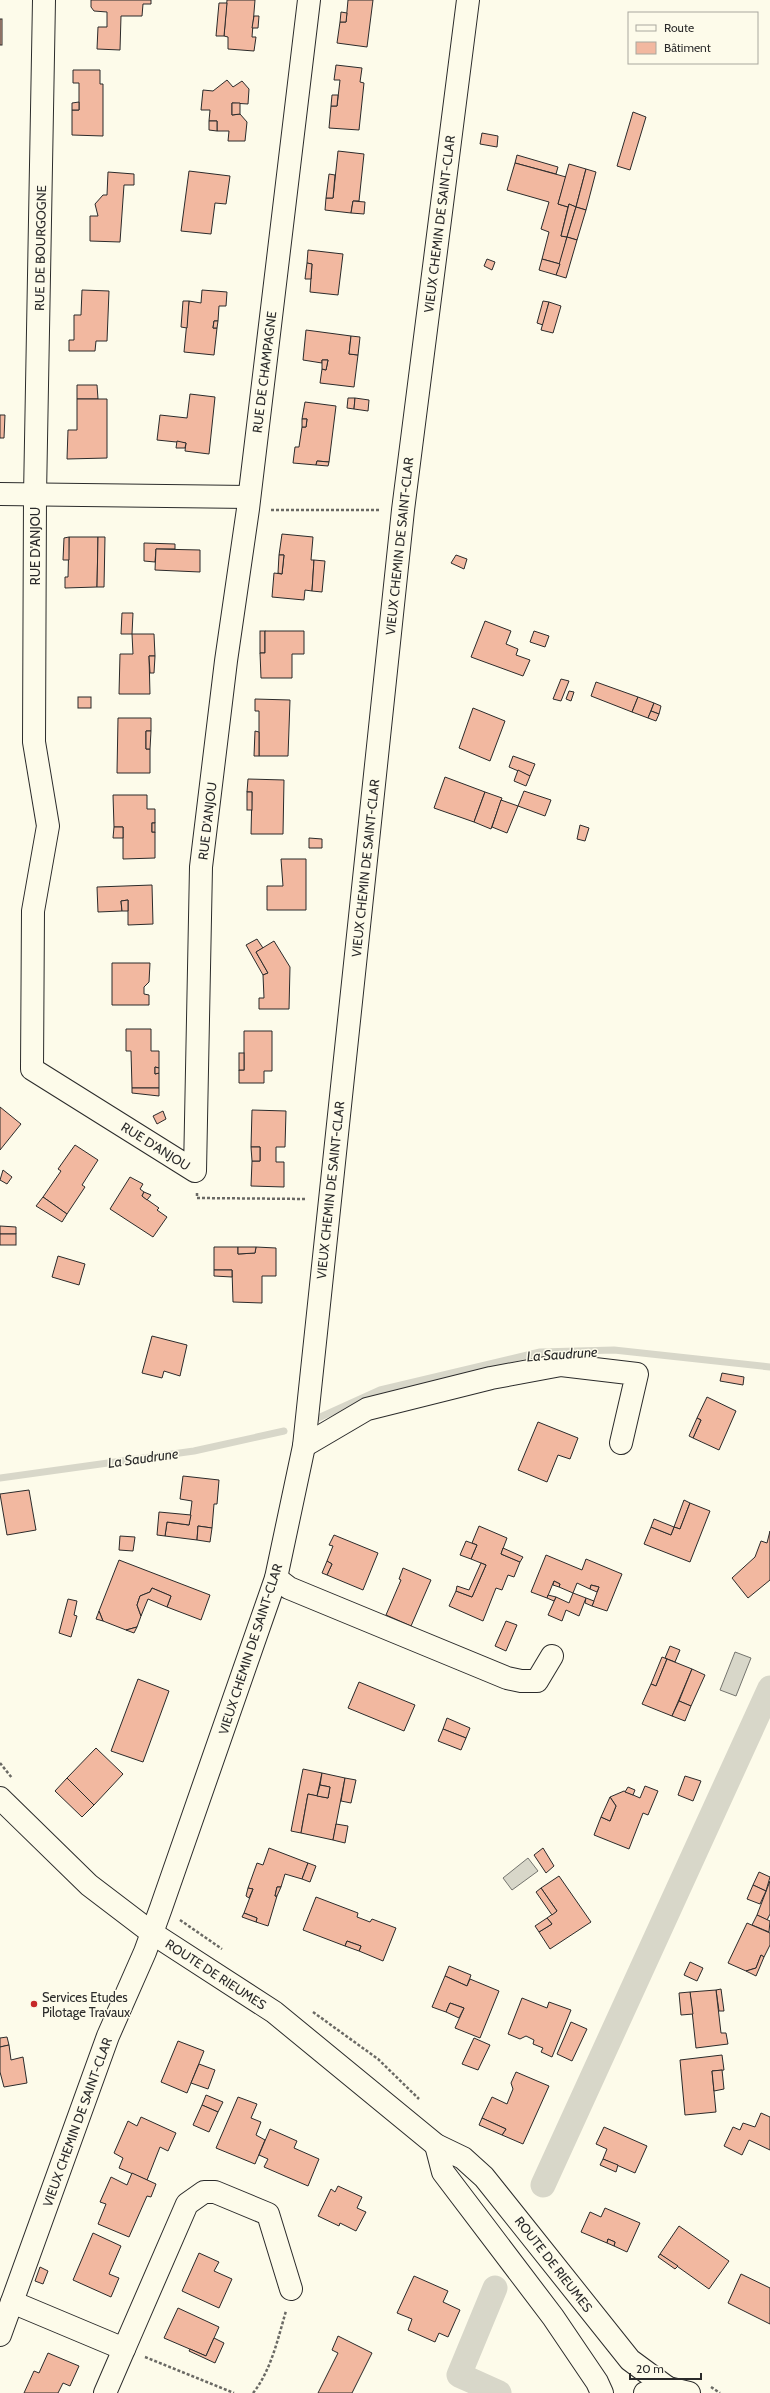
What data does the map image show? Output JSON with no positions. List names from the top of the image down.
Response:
{
  "streets": {
    "street": [
      "VIEUX CHEMIN DE SAINT-CLAR",
      "RUE DE BOURGOGNE",
      "RUE DE CHAMPAGNE",
      "RUE D'ANJOU",
      "ROUTE DE RIEUMES"
    ]
  },
  "crossings": [
    ["VIEUX CHEMIN DE SAINT-CLAR", "ROUTE DE RIEUMES"],
    ["RUE DE BOURGOGNE", "RUE D'ANJOU"],
    ["RUE DE CHAMPAGNE", "RUE D'ANJOU"]
  ],
  "water": ["La Saudrune"],
  "places": ["Services Etudes Pilotage Travaux"],
  "legend": ["Route", "Bâtiment"],
  "scale_bar": "20 m"
}
